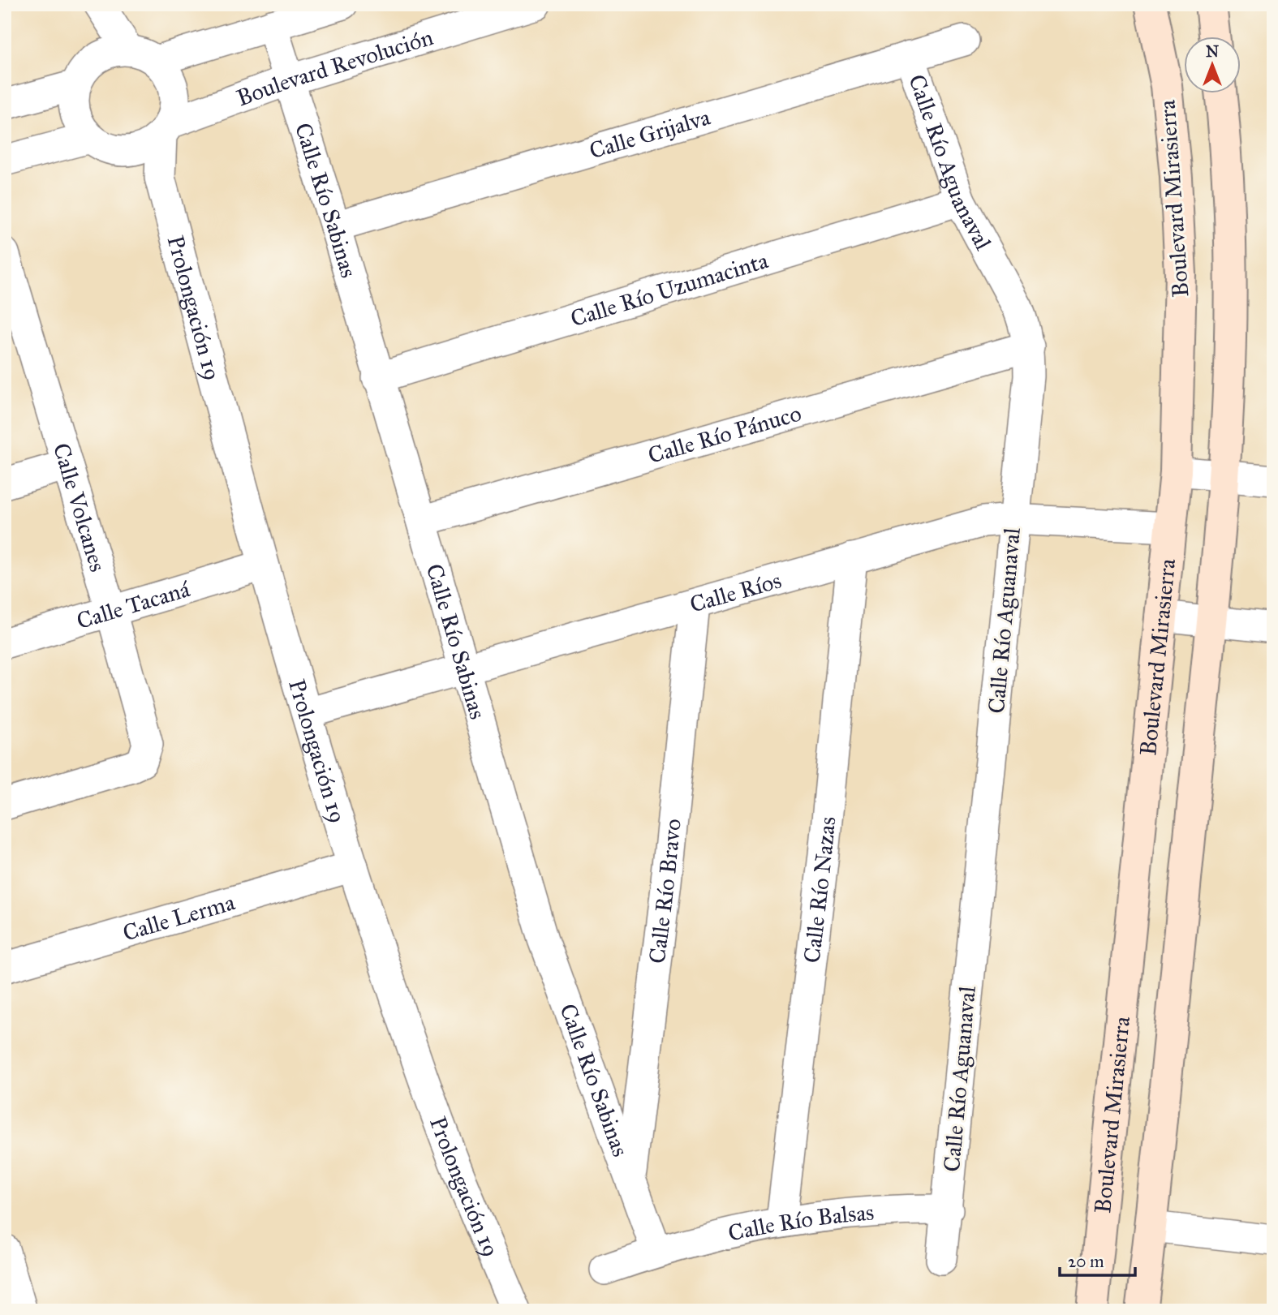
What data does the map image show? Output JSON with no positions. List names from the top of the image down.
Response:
{
  "streets": {
    "main road": ["Boulevard Mirasierra"],
    "street": [
      "Boulevard Revolución",
      "Calle Grijalva",
      "Calle Río Aguanaval",
      "Calle Río Sabinas",
      "Calle Río Uzumacinta",
      "Prolongación 19",
      "Calle Río Pánuco",
      "Calle Volcanes",
      "Calle Ríos",
      "Calle Tacaná",
      "Calle Río Nazas",
      "Calle Río Bravo",
      "Calle Lerma",
      "Calle Río Balsas"
    ]
  },
  "crossings": [
    ["Boulevard Revolución", "Calle Río Sabinas"],
    ["Boulevard Revolución", "Prolongación 19"],
    ["Calle Grijalva", "Calle Río Aguanaval"],
    ["Calle Grijalva", "Calle Río Sabinas"],
    ["Calle Río Aguanaval", "Calle Río Uzumacinta"],
    ["Calle Río Aguanaval", "Calle Río Pánuco"],
    ["Calle Río Aguanaval", "Calle Ríos"],
    ["Calle Río Aguanaval", "Calle Río Balsas"],
    ["Boulevard Mirasierra", "Calle Ríos"],
    ["Calle Río Sabinas", "Calle Río Uzumacinta"],
    ["Calle Río Sabinas", "Calle Río Pánuco"],
    ["Calle Río Sabinas", "Calle Ríos"],
    ["Calle Río Sabinas", "Calle Río Bravo"],
    ["Calle Río Sabinas", "Calle Río Balsas"],
    ["Prolongación 19", "Calle Ríos"],
    ["Prolongación 19", "Calle Tacaná"],
    ["Prolongación 19", "Calle Lerma"],
    ["Calle Volcanes", "Calle Tacaná"],
    ["Calle Ríos", "Calle Río Nazas"],
    ["Calle Ríos", "Calle Río Bravo"],
    ["Calle Río Nazas", "Calle Río Balsas"]
  ],
  "scale_bar": "20 m",
  "north": "top"
}
